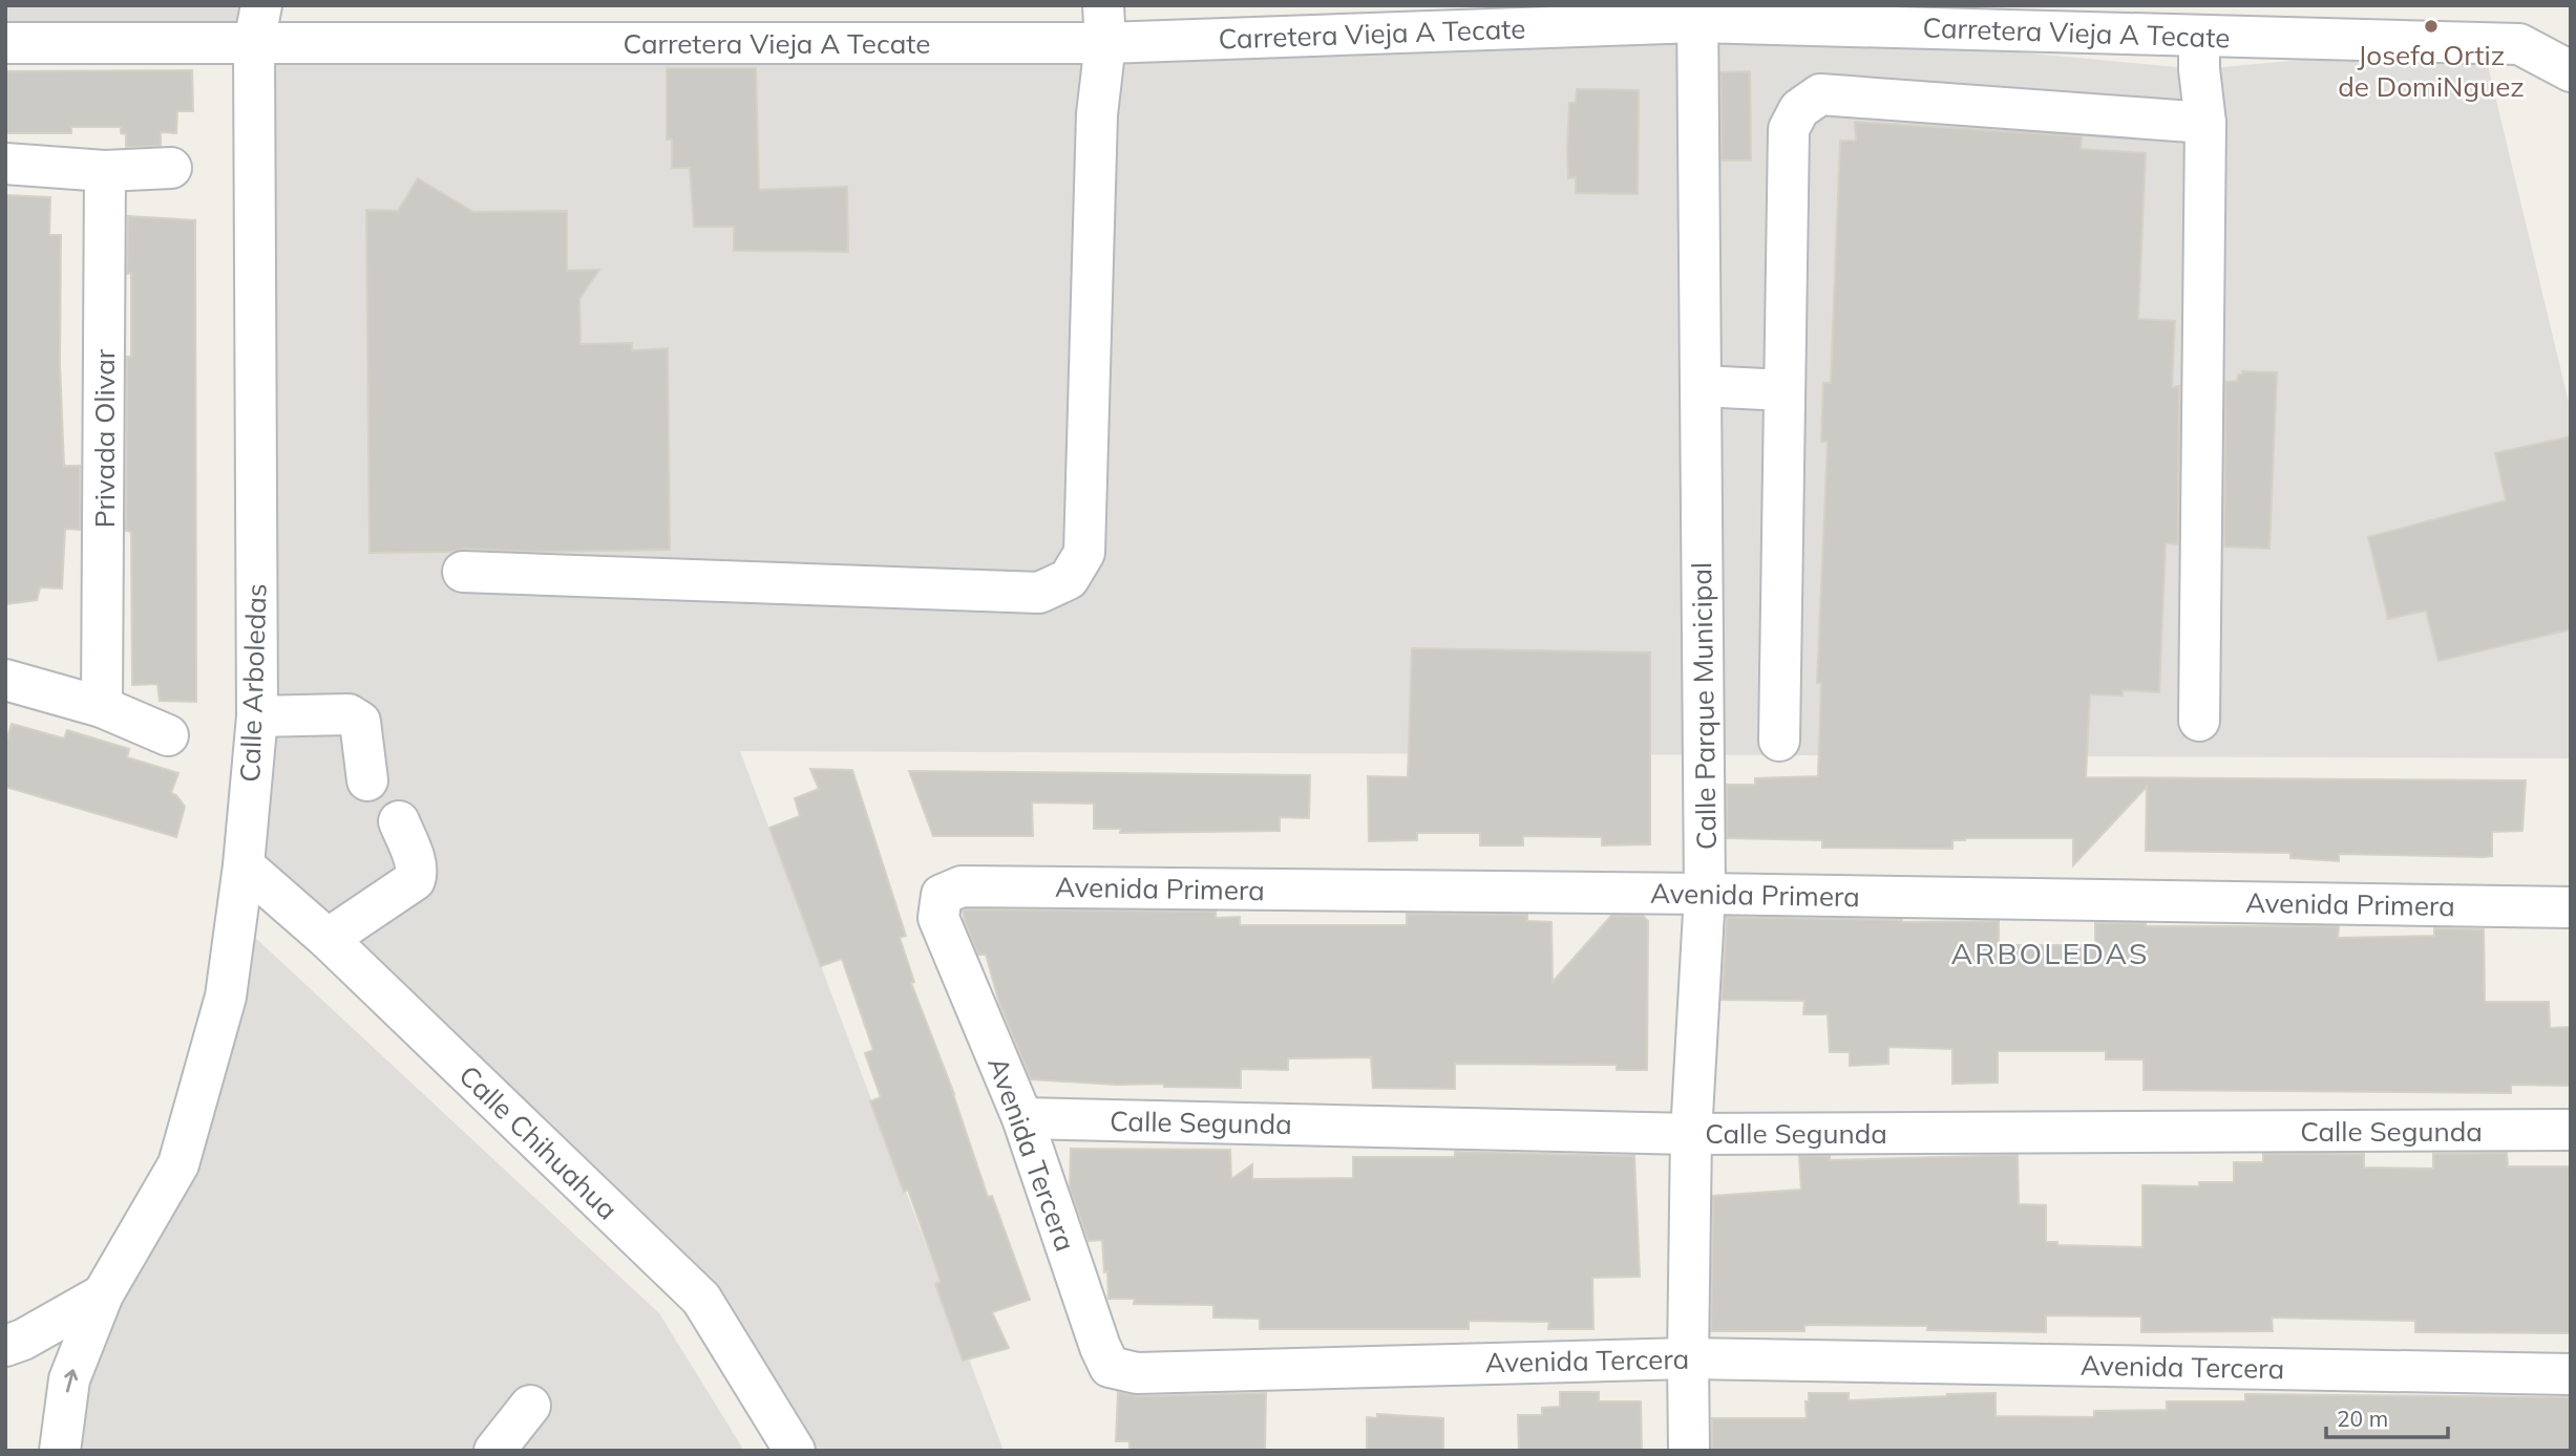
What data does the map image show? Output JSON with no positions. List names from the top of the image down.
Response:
{
  "streets": {
    "street": [
      "Carretera Vieja A Tecate",
      "Privada Olivar",
      "Calle Arboledas",
      "Calle Parque Municipal",
      "Avenida Primera",
      "Calle Segunda",
      "Calle Chihuahua",
      "Avenida Tercera"
    ]
  },
  "crossings": [
    ["Carretera Vieja A Tecate", "Calle Arboledas"],
    ["Carretera Vieja A Tecate", "Calle Parque Municipal"],
    ["Calle Arboledas", "Calle Chihuahua"],
    ["Calle Parque Municipal", "Avenida Primera"],
    ["Calle Parque Municipal", "Calle Segunda"],
    ["Calle Parque Municipal", "Avenida Tercera"],
    ["Avenida Primera", "Avenida Tercera"],
    ["Calle Segunda", "Avenida Tercera"]
  ],
  "districts": ["ARBOLEDAS"],
  "places": ["Josefa Ortiz de DomiNguez"],
  "scale_bar": "20 m"
}
